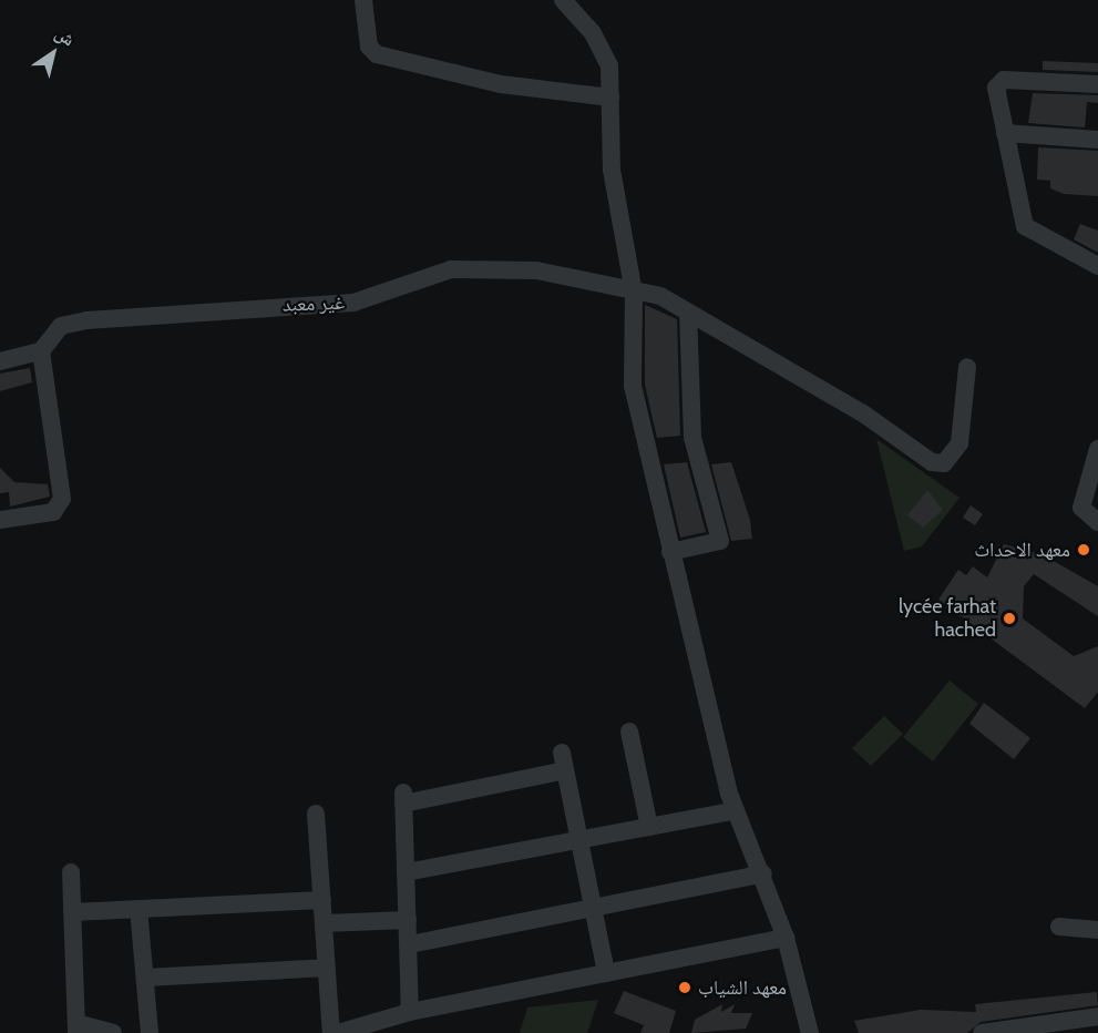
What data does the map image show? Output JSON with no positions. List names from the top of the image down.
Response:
{
  "streets": {
    "street": ["غير معبد"]
  },
  "places": ["معهد الاحداث", "lycée farhat hached", "معهد الشياب"],
  "north": "top right"
}
